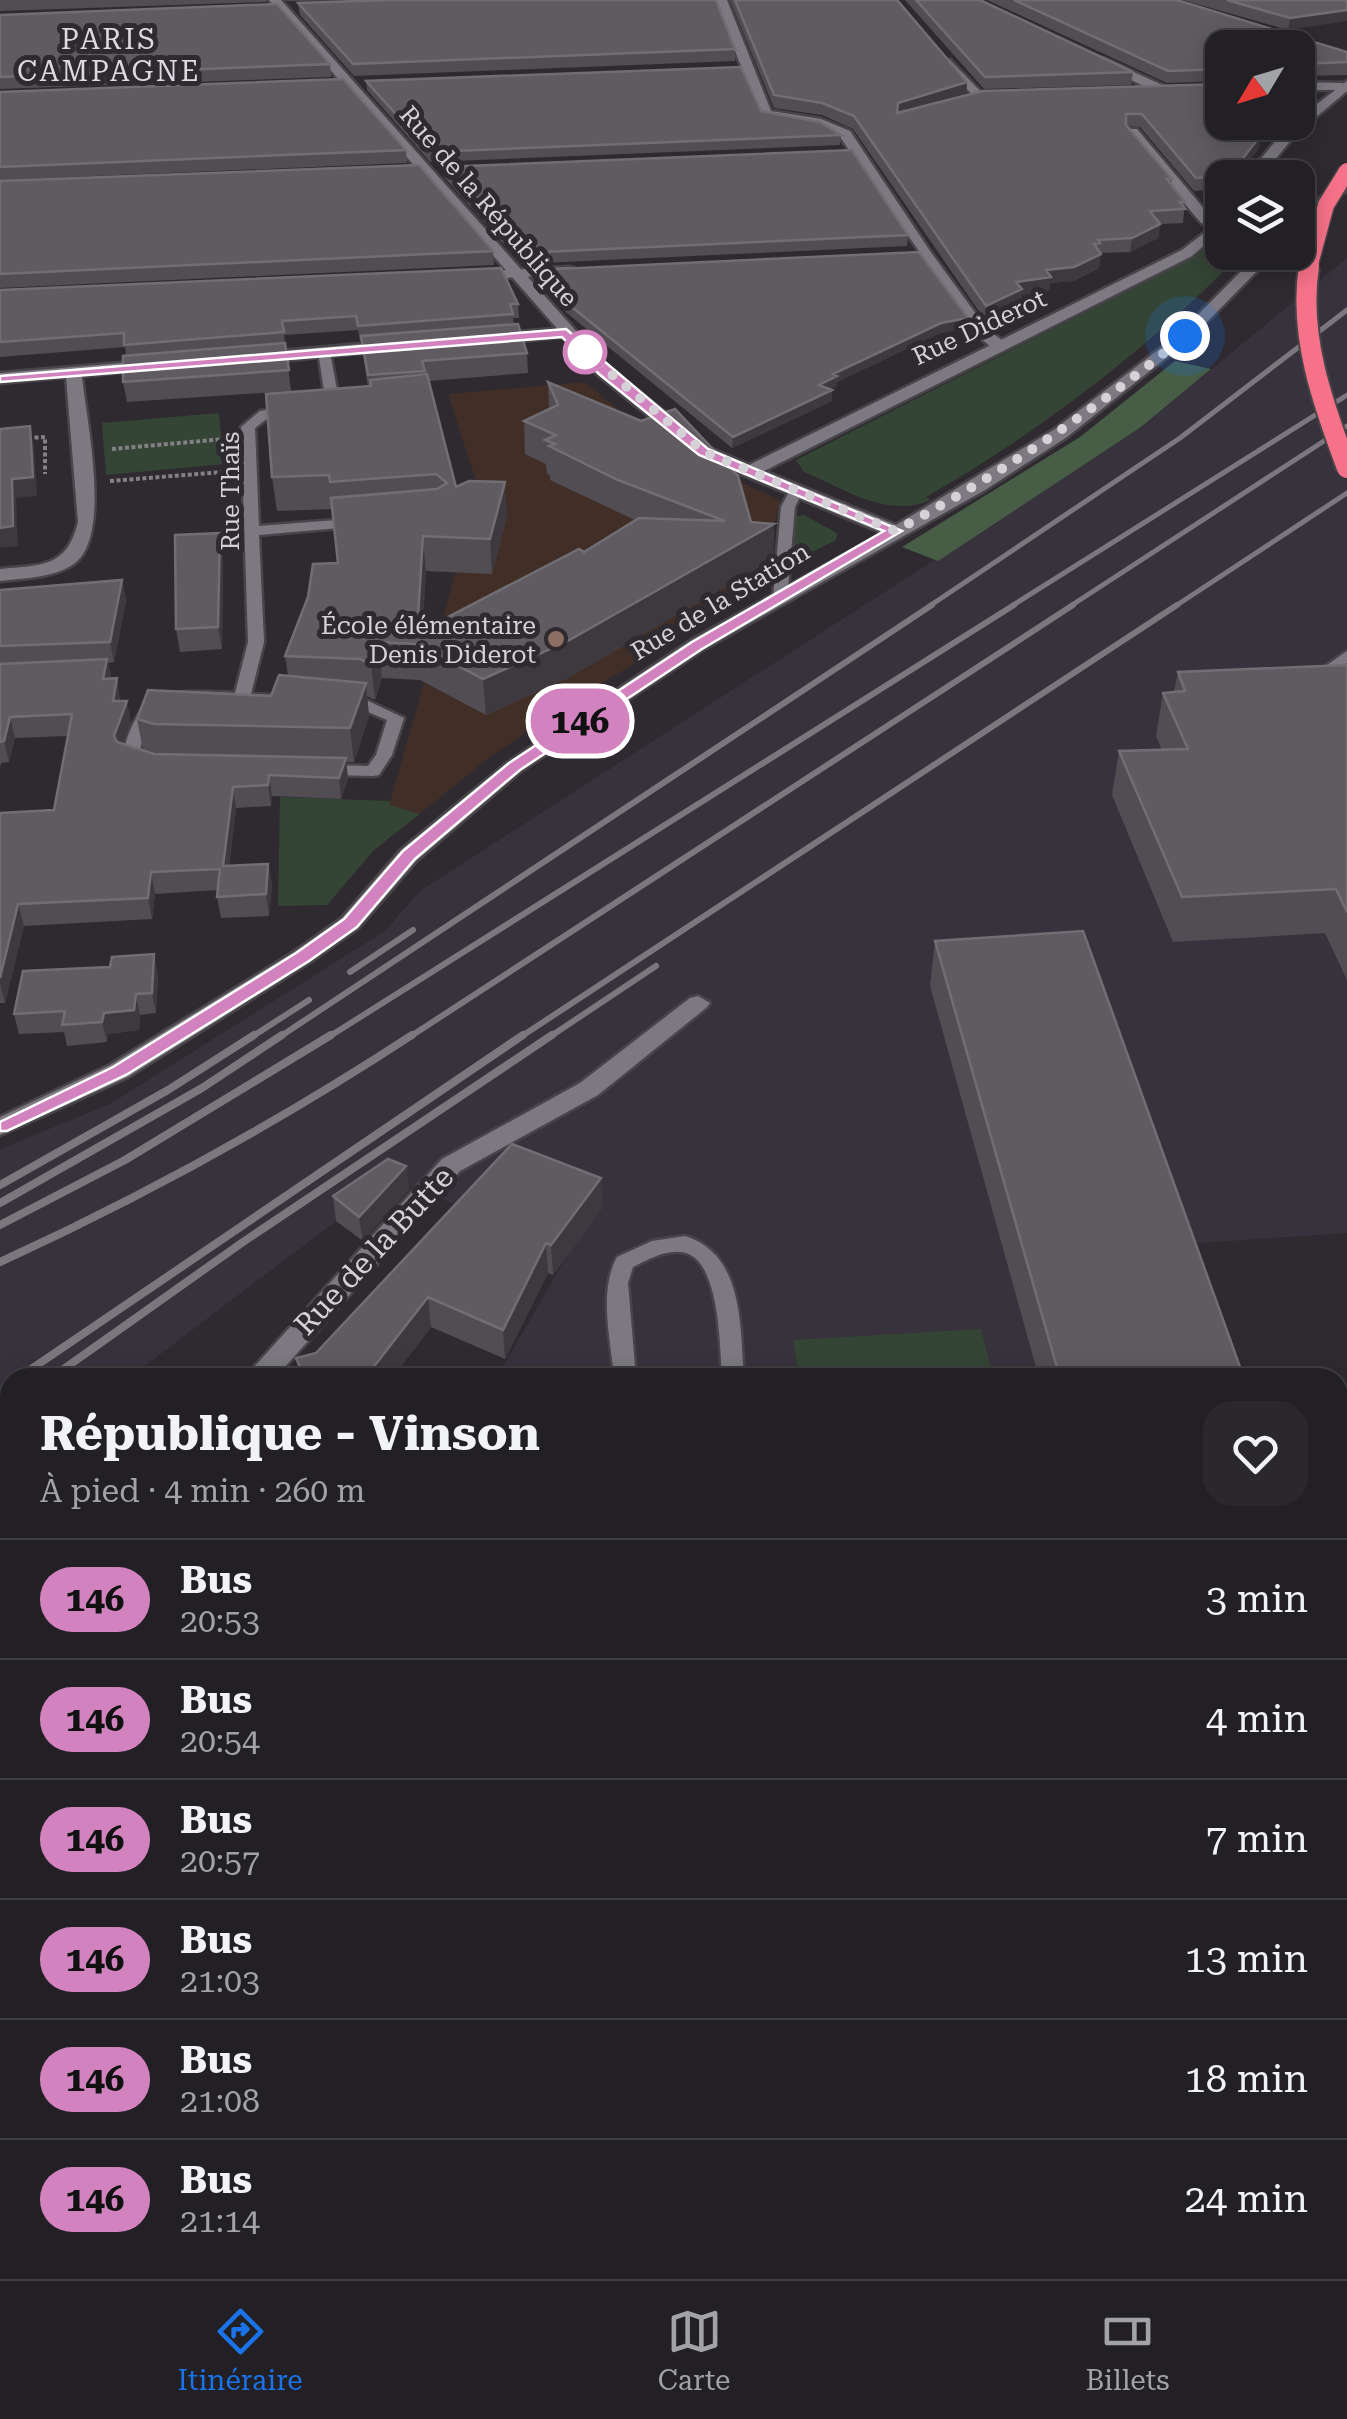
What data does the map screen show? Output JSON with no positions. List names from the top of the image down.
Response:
{
  "streets": {
    "street": [
      "Rue de la République",
      "Rue Diderot",
      "Rue de la Station",
      "Rue de la Butte"
    ],
    "lane": ["Rue Thaïs"]
  },
  "crossings": [
    ["Rue de la République", "Rue Diderot"],
    ["Rue de la République", "Rue de la Station"]
  ],
  "districts": ["PARIS CAMPAGNE"],
  "places": ["École élémentaire Denis Diderot"],
  "lines": ["bus line 146"],
  "north": "bottom left",
  "page": {
    "on_map": "146",
    "heading": ["République - Vinson", "À pied · 4 min · 260 m"],
    "list": [
      {
        "mark": "146",
        "name": "Bus",
        "note": "20:53",
        "value": "3 min"
      },
      {
        "mark": "146",
        "name": "Bus",
        "note": "20:54",
        "value": "4 min"
      },
      {
        "mark": "146",
        "name": "Bus",
        "note": "20:57",
        "value": "7 min"
      },
      {
        "mark": "146",
        "name": "Bus",
        "note": "21:03",
        "value": "13 min"
      },
      {
        "mark": "146",
        "name": "Bus",
        "note": "21:08",
        "value": "18 min"
      },
      {
        "mark": "146",
        "name": "Bus",
        "note": "21:14",
        "value": "24 min"
      }
    ],
    "tabs": ["Itinéraire", "Carte", "Billets"]
  }
}
